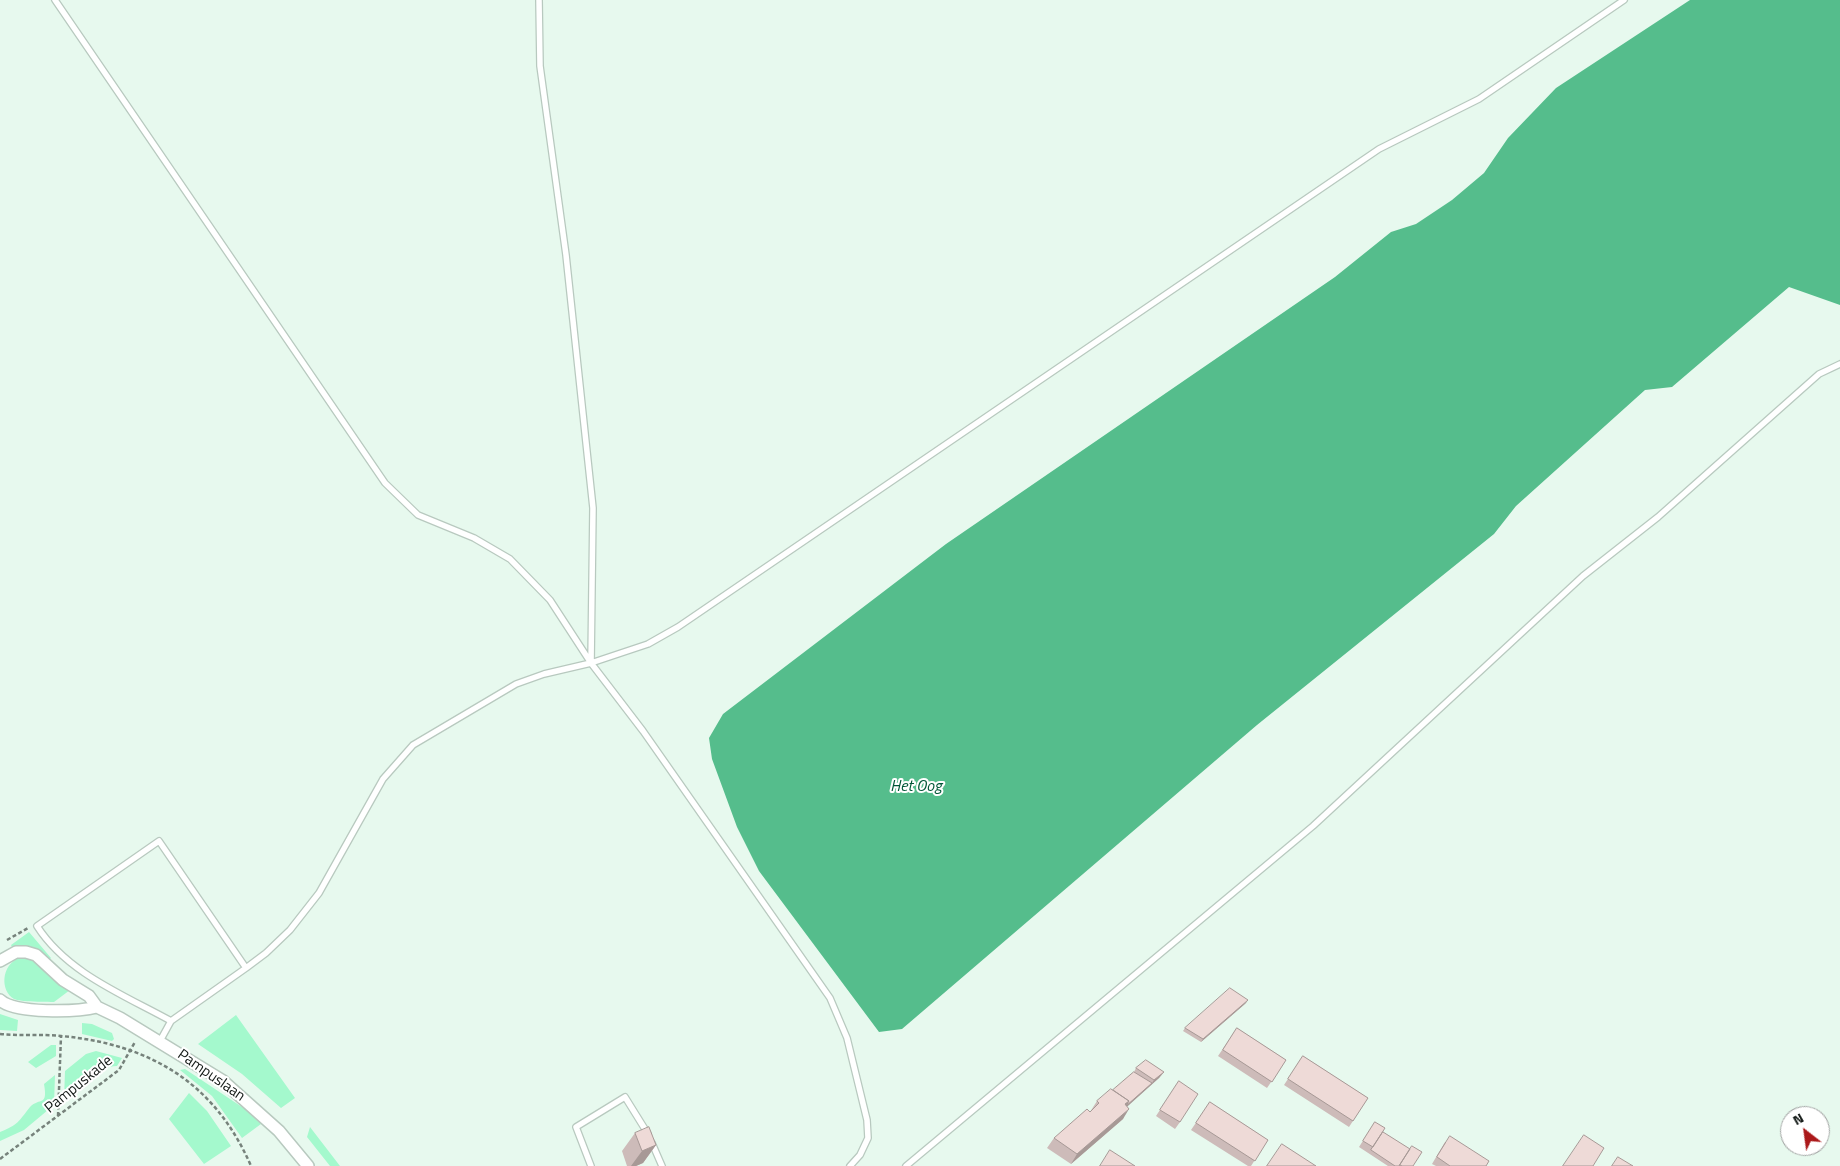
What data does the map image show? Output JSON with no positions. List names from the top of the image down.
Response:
{
  "streets": {
    "street": ["Pampuslaan"],
    "path": ["Pampuskade"]
  },
  "crossings": [
    ["Pampuslaan", "Pampuskade"]
  ],
  "water": ["Het Oog"],
  "north": "top left"
}
